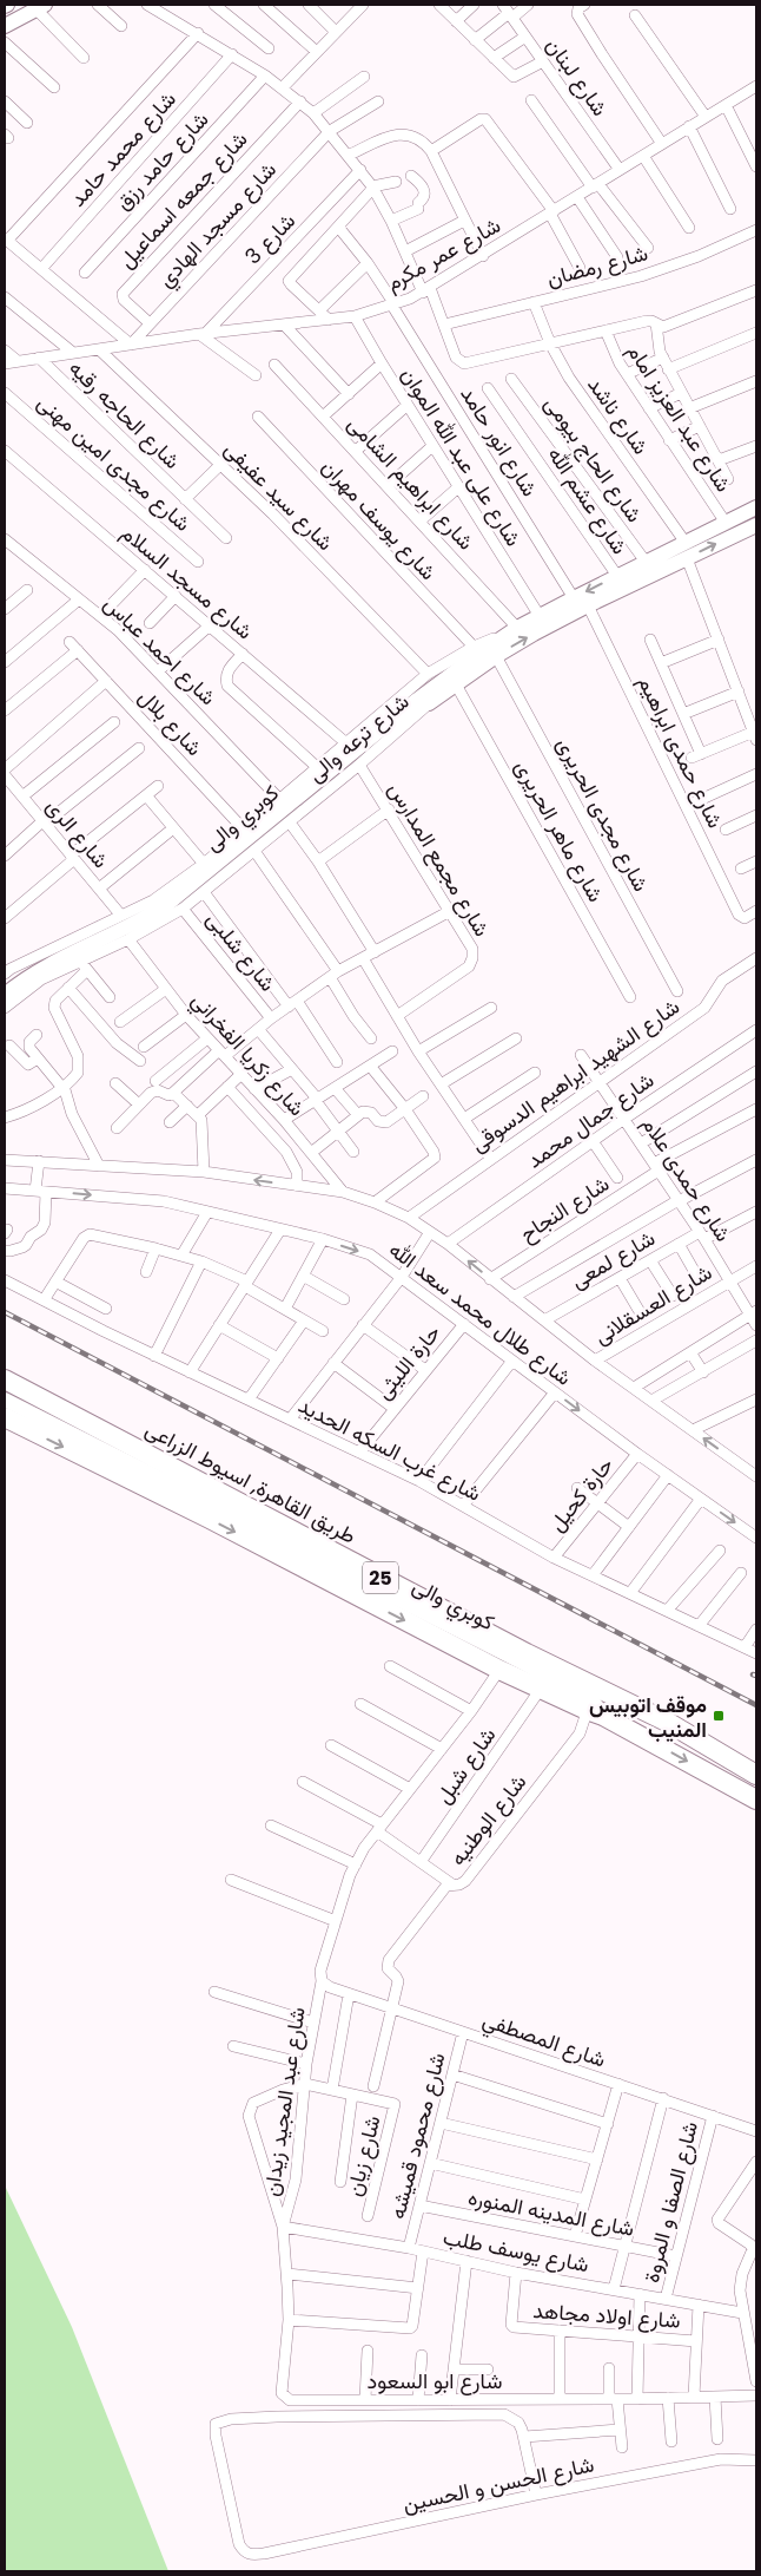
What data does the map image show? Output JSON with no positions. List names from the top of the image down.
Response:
{
  "streets": {
    "highway": ["طريق القاهرة, اسيوط الزراعى", "25"],
    "main road": ["شارع ترعه والى", "كوبري والى"],
    "street": [
      "شارع لبنان",
      "شارع محمد حامد",
      "شارع حامد رزق",
      "شارع جمعه اسماعيل",
      "شارع مسجد الهادي",
      "شارع 3",
      "شارع عمر مكرم",
      "شارع رمضان",
      "شارع الحاجه رقيه",
      "شارع ناشد",
      "شارع عبد العزيز امام",
      "شارع انور حامد",
      "شارع على عبد الله الموان",
      "شارع الحاج بيومى",
      "شارع مجدى امين مهنى",
      "شارع ابراهيم الشامى",
      "شارع سيد عفيفى",
      "شارع عشم الله",
      "شارع يوسف مهران",
      "شارع مسجد السلام",
      "شارع احمد عباس",
      "شارع بلال",
      "شارع حمدى ابراهيم",
      "شارع مجدى الحريرى",
      "شارع ماهر الحريرى",
      "شارع الرى",
      "شارع مجمع المدارس",
      "شارع شلبى",
      "شارع زكريا الفخراني",
      "شارع الشهيد ابراهيم الدسوقى",
      "شارع جمال محمد",
      "شارع حمدى علام",
      "شارع النجاح",
      "شارع لمعى",
      "شارع العسقلانى",
      "شارع طلال محمد سعد الله",
      "حارة الليثى",
      "شارع غرب السكه الحديد",
      "حارة كحيل",
      "شارع شبل",
      "شارع الوطنيه",
      "شارع المصطفي",
      "شارع عبد المجيد زيدان",
      "شارع محمود قميشه",
      "شارع زيان",
      "شارع الصفا و المروة",
      "شارع المدينه المنوره",
      "شارع يوسف طلب",
      "شارع اولاد مجاهد",
      "شارع ابو السعود",
      "شارع الحسن و الحسين"
    ]
  },
  "crossings": [
    ["شارع لبنان", "شارع عمر مكرم"],
    ["شارع جمعه اسماعيل", "شارع مسجد الهادي"],
    ["شارع مسجد الهادي", "شارع عمر مكرم"],
    ["شارع 3", "شارع عمر مكرم"],
    ["شارع عمر مكرم", "شارع الحاجه رقيه"],
    ["شارع عمر مكرم", "شارع انور حامد"],
    ["شارع عمر مكرم", "شارع على عبد الله الموان"],
    ["شارع عمر مكرم", "شارع سيد عفيفى"],
    ["شارع رمضان", "شارع ناشد"],
    ["شارع ناشد", "شارع ترعه والى"],
    ["شارع عبد العزيز امام", "شارع ترعه والى"],
    ["شارع انور حامد", "شارع ترعه والى"],
    ["شارع على عبد الله الموان", "شارع ترعه والى"],
    ["شارع الحاج بيومى", "شارع ترعه والى"],
    ["شارع ابراهيم الشامى", "شارع ترعه والى"],
    ["شارع ابراهيم الشامى", "كوبري والى"],
    ["شارع سيد عفيفى", "شارع ترعه والى"],
    ["شارع عشم الله", "شارع ترعه والى"],
    ["شارع يوسف مهران", "شارع ترعه والى"],
    ["شارع مسجد السلام", "شارع ترعه والى"],
    ["شارع احمد عباس", "شارع ترعه والى"],
    ["شارع بلال", "شارع ترعه والى"],
    ["شارع ترعه والى", "شارع حمدى ابراهيم"],
    ["شارع ترعه والى", "شارع مجدى الحريرى"],
    ["شارع ترعه والى", "كوبري والى"],
    ["شارع ترعه والى", "شارع ماهر الحريرى"],
    ["شارع ترعه والى", "شارع الرى"],
    ["شارع ترعه والى", "شارع مجمع المدارس"],
    ["شارع ترعه والى", "شارع شلبى"],
    ["شارع ترعه والى", "شارع زكريا الفخراني"],
    ["كوبري والى", "25"],
    ["كوبري والى", "شارع الوطنيه"],
    ["شارع زكريا الفخراني", "شارع طلال محمد سعد الله"],
    ["شارع الشهيد ابراهيم الدسوقى", "شارع حمدى علام"],
    ["شارع الشهيد ابراهيم الدسوقى", "شارع طلال محمد سعد الله"],
    ["شارع جمال محمد", "شارع حمدى علام"],
    ["شارع جمال محمد", "شارع طلال محمد سعد الله"],
    ["شارع حمدى علام", "شارع النجاح"],
    ["شارع حمدى علام", "شارع لمعى"],
    ["شارع حمدى علام", "شارع العسقلانى"],
    ["شارع النجاح", "شارع طلال محمد سعد الله"],
    ["شارع لمعى", "شارع طلال محمد سعد الله"],
    ["شارع العسقلانى", "شارع طلال محمد سعد الله"],
    ["شارع طلال محمد سعد الله", "حارة الليثى"],
    ["شارع طلال محمد سعد الله", "حارة كحيل"],
    ["حارة الليثى", "شارع غرب السكه الحديد"],
    ["شارع غرب السكه الحديد", "حارة كحيل"],
    ["25", "شارع شبل"],
    ["25", "شارع الوطنيه"],
    ["شارع الوطنيه", "شارع المصطفي"],
    ["شارع المصطفي", "شارع عبد المجيد زيدان"],
    ["شارع المصطفي", "شارع محمود قميشه"],
    ["شارع المصطفي", "شارع الصفا و المروة"],
    ["شارع عبد المجيد زيدان", "شارع يوسف طلب"],
    ["شارع عبد المجيد زيدان", "شارع ابو السعود"],
    ["شارع محمود قميشه", "شارع المدينه المنوره"],
    ["شارع محمود قميشه", "شارع يوسف طلب"],
    ["شارع الصفا و المروة", "شارع المدينه المنوره"],
    ["شارع الصفا و المروة", "شارع يوسف طلب"],
    ["شارع يوسف طلب", "شارع اولاد مجاهد"],
    ["شارع يوسف طلب", "شارع ابو السعود"]
  ],
  "places": {
    "transit": ["موقف اتوبيس المنيب"]
  }
}
